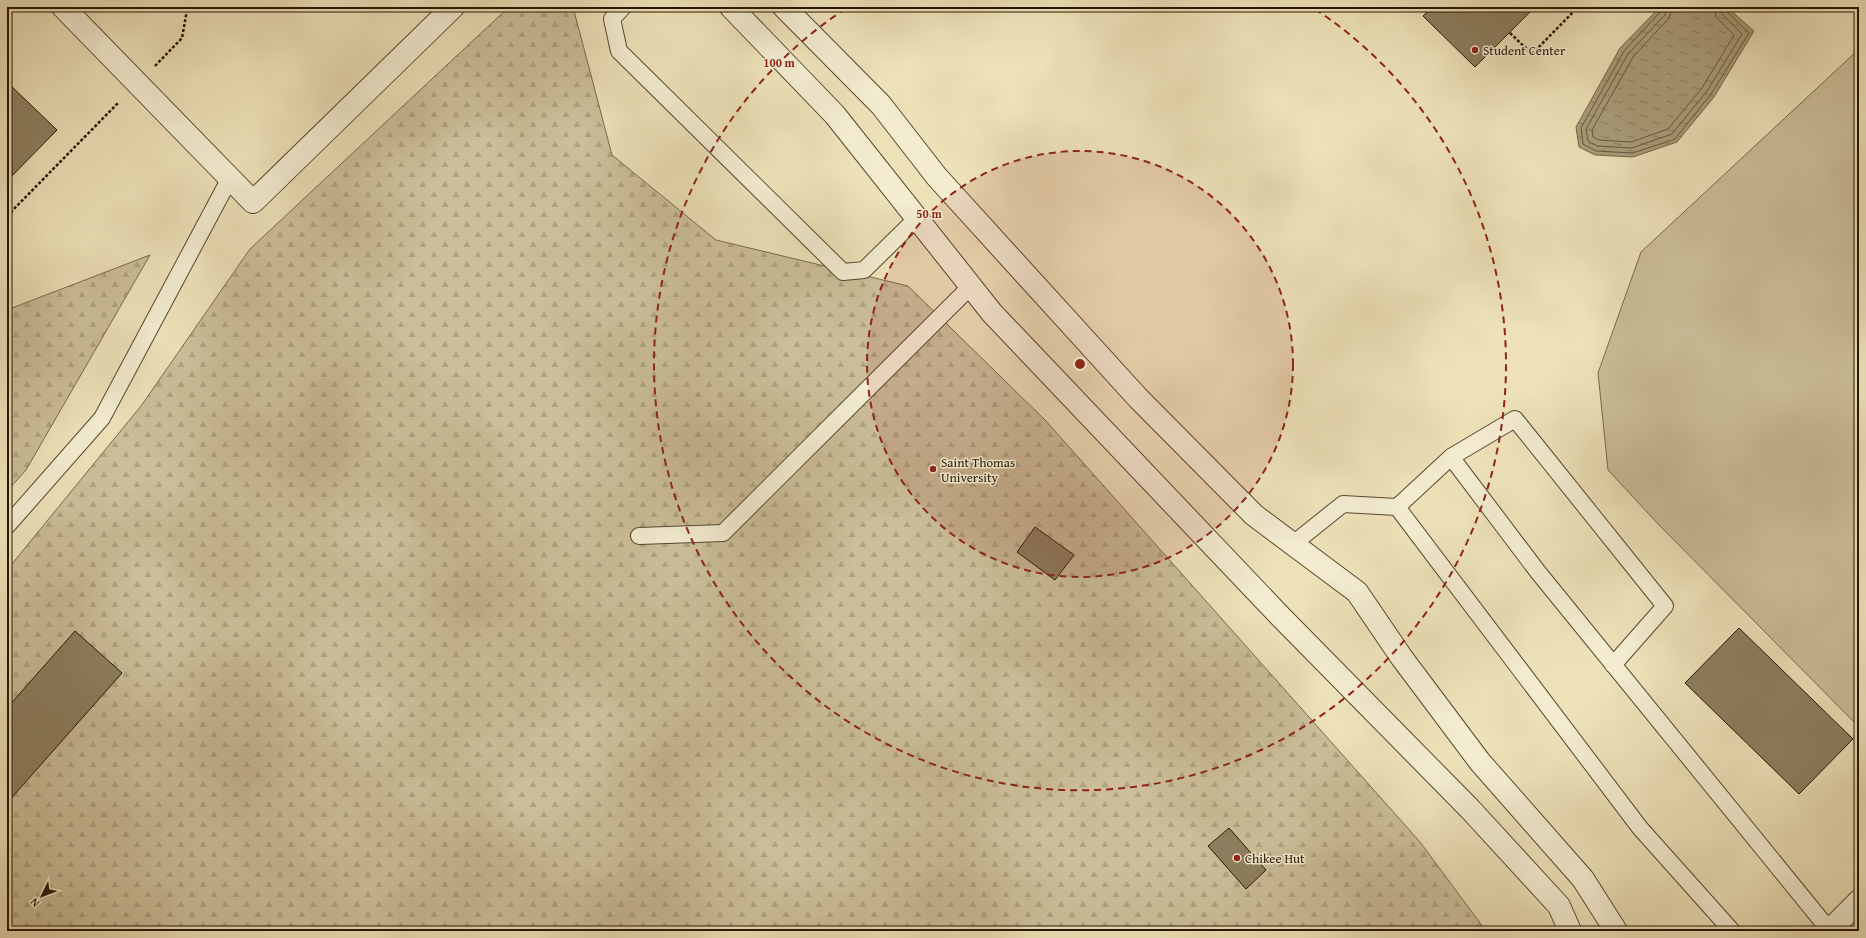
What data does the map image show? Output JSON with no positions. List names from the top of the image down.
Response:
{
  "places": ["Student Center", "Saint Thomas University", "Chikee Hut"],
  "north": "bottom left",
  "rings": ["100 m", "50 m"]
}
